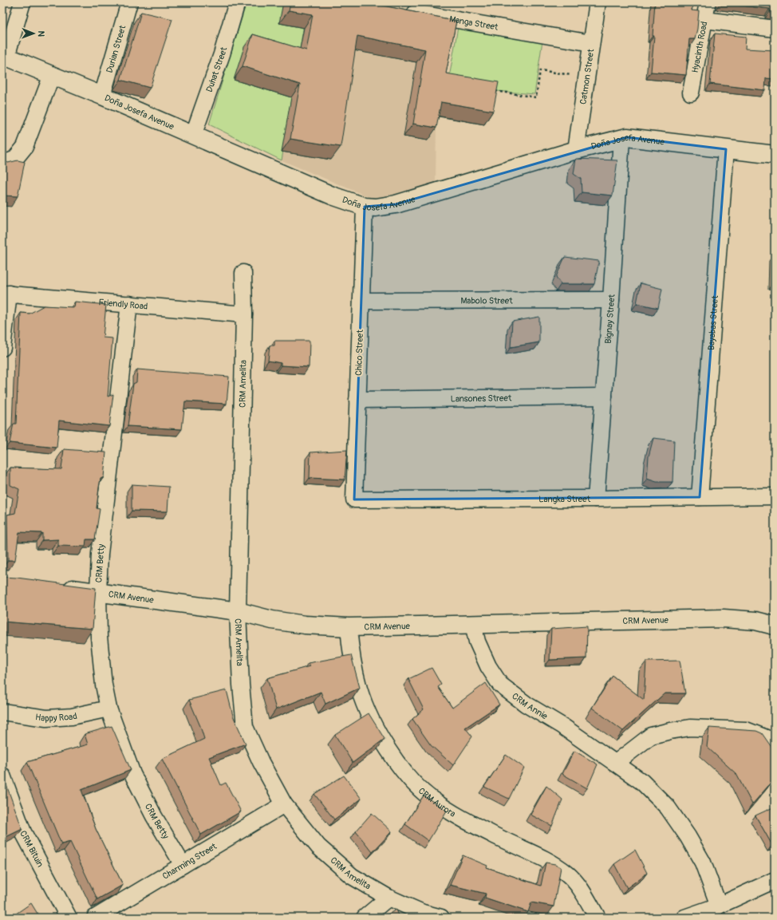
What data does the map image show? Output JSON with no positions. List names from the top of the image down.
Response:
{
  "streets": {
    "street": [
      "Manga Street",
      "Hyacinth Road",
      "Durian Street",
      "Duhat Street",
      "Catmon Street",
      "Doña Josefa Avenue",
      "Mabolo Street",
      "Friendly Road",
      "Bignay Street",
      "Bayabas Street",
      "Chico Street",
      "CRM Amelita",
      "Lansones Street",
      "Langka Street",
      "CRM Betty",
      "CRM Avenue",
      "CRM Annie",
      "Happy Road",
      "CRM Aurora",
      "CRM Bituin",
      "Charming Street"
    ]
  },
  "crossings": [
    ["Manga Street", "Catmon Street"],
    ["Durian Street", "Doña Josefa Avenue"],
    ["Duhat Street", "Doña Josefa Avenue"],
    ["Catmon Street", "Doña Josefa Avenue"],
    ["Doña Josefa Avenue", "Bignay Street"],
    ["Doña Josefa Avenue", "Bayabas Street"],
    ["Doña Josefa Avenue", "Chico Street"],
    ["Mabolo Street", "Bignay Street"],
    ["Mabolo Street", "Chico Street"],
    ["Friendly Road", "CRM Amelita"],
    ["Friendly Road", "CRM Betty"],
    ["Bignay Street", "Lansones Street"],
    ["Bignay Street", "Langka Street"],
    ["Bayabas Street", "Langka Street"],
    ["Chico Street", "Lansones Street"],
    ["Chico Street", "Langka Street"],
    ["CRM Amelita", "CRM Avenue"],
    ["CRM Amelita", "Charming Street"],
    ["CRM Betty", "CRM Avenue"],
    ["CRM Betty", "Happy Road"],
    ["CRM Betty", "Charming Street"],
    ["CRM Avenue", "CRM Annie"],
    ["CRM Avenue", "CRM Aurora"]
  ],
  "north": "right"
}
